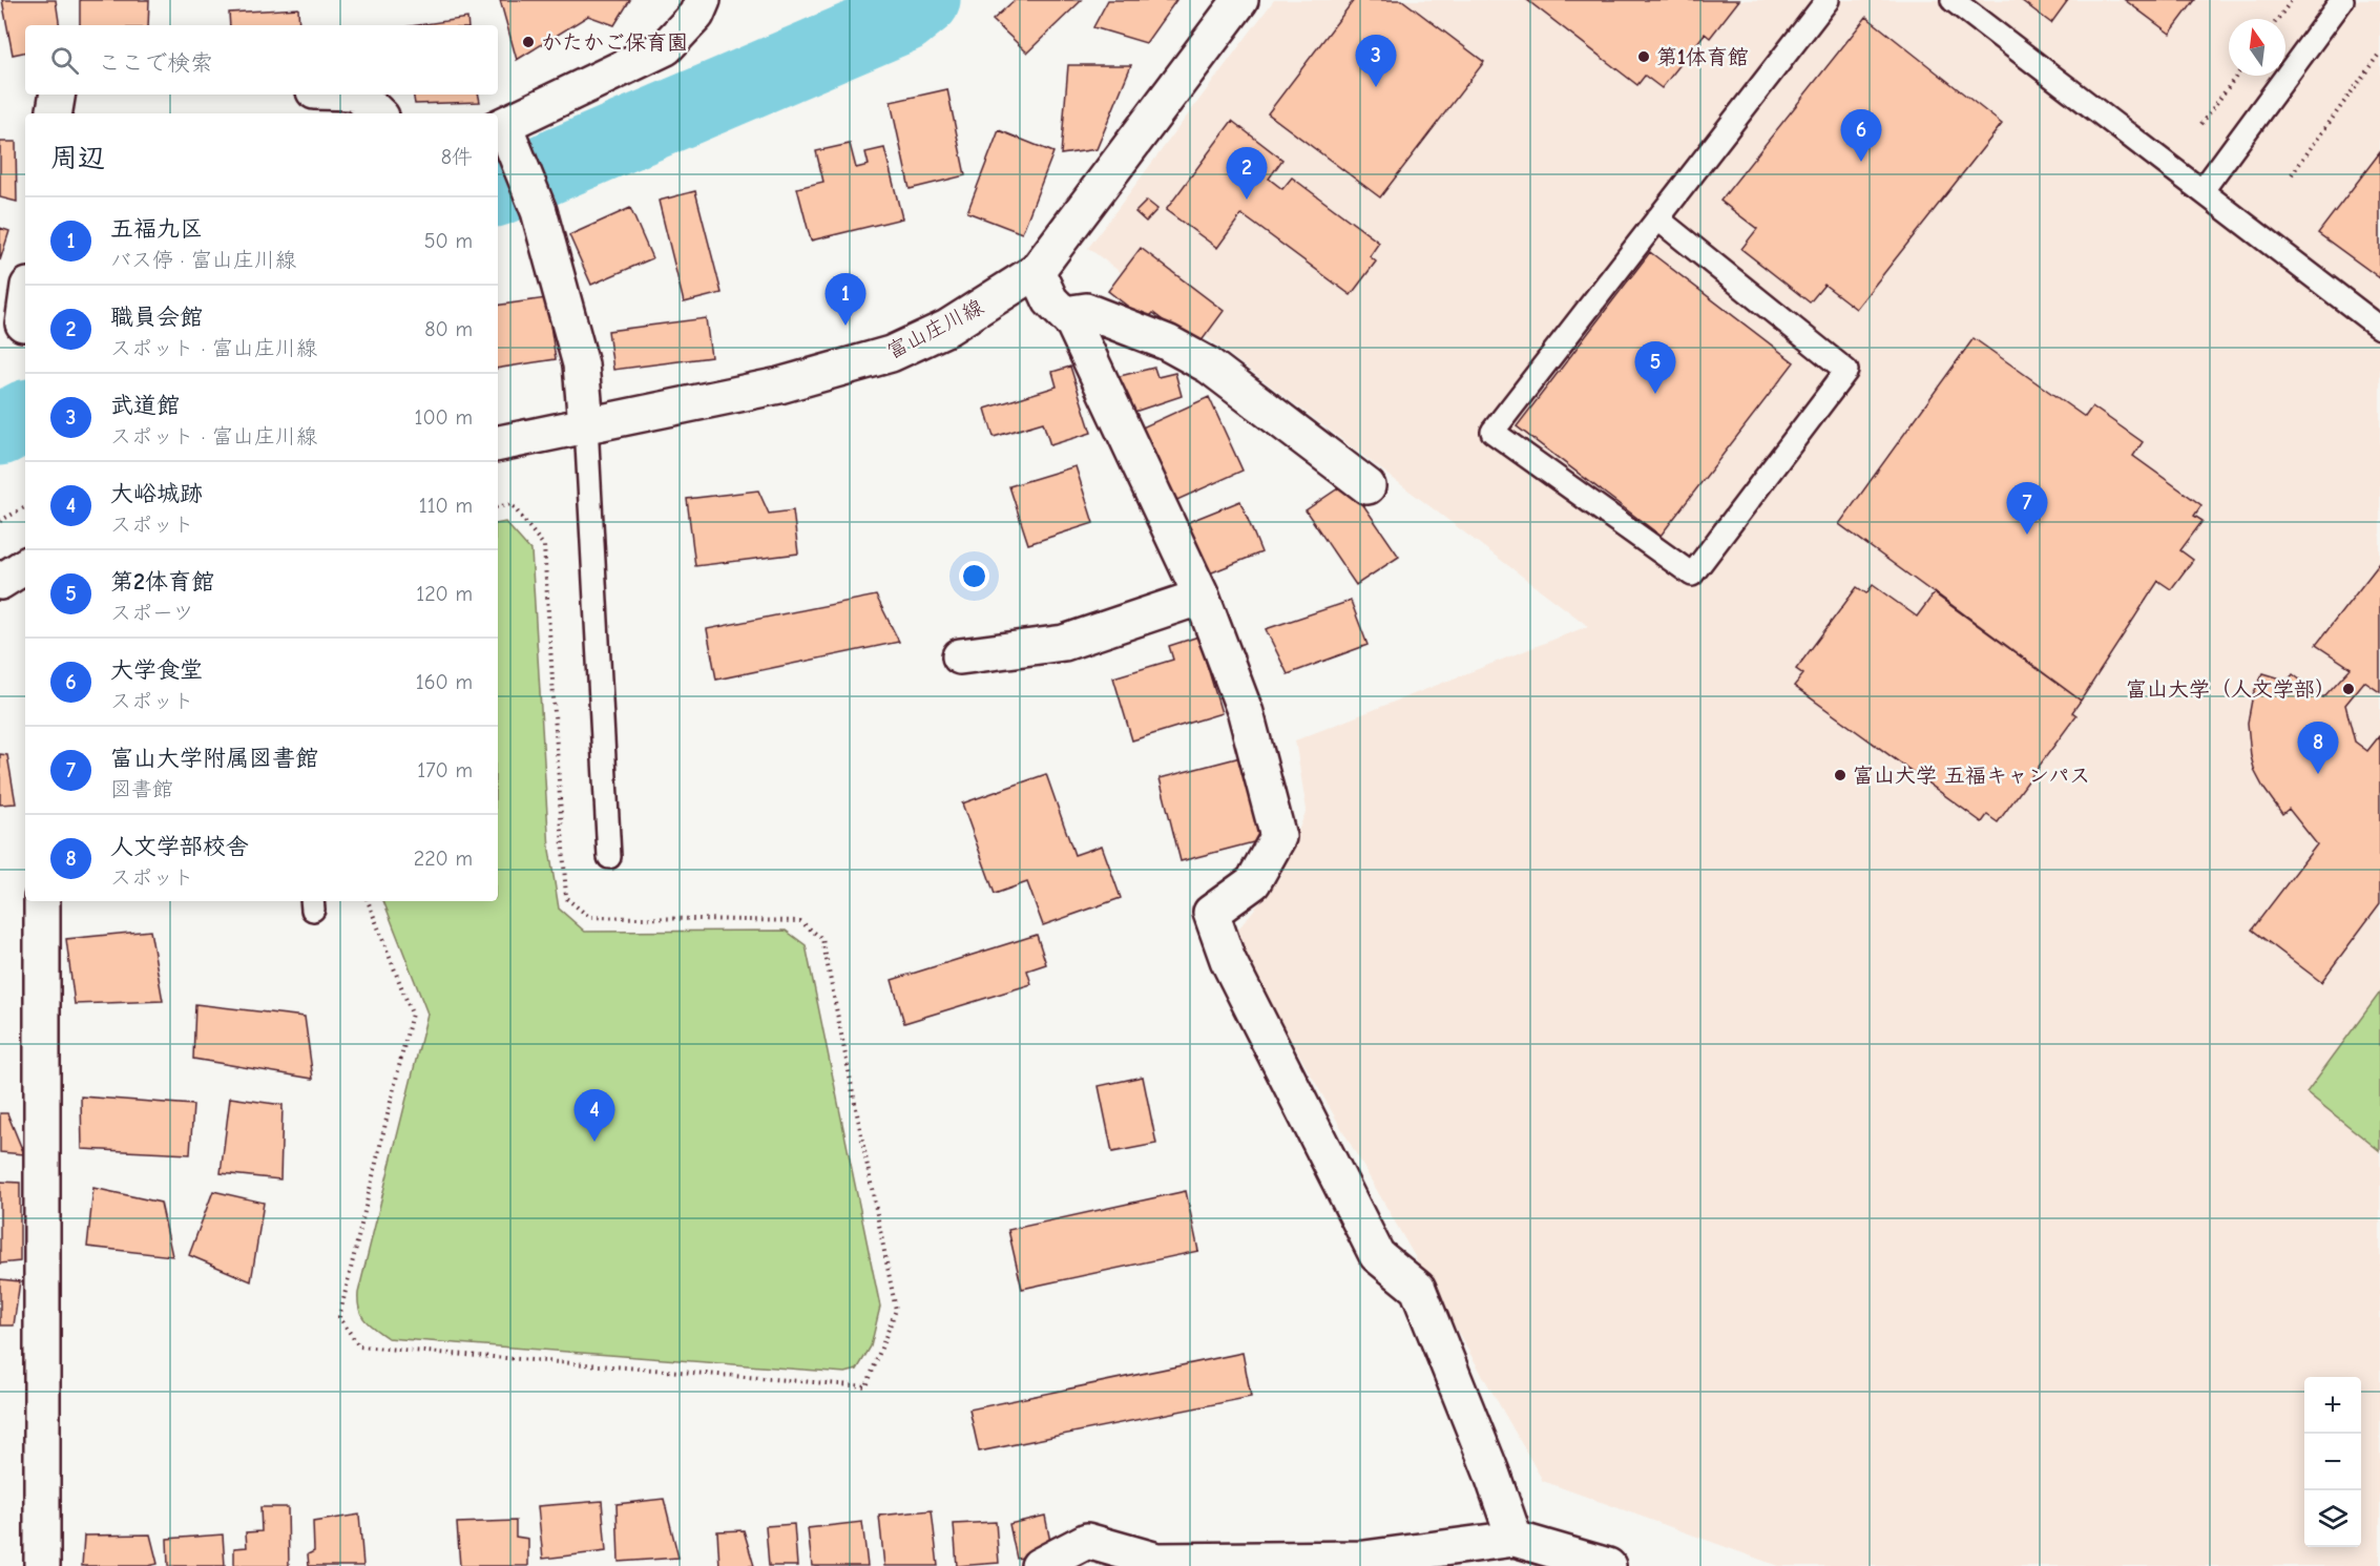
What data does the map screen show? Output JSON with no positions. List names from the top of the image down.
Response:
{
  "streets": {
    "street": ["富山庄川線"]
  },
  "places": [
    "かたかご保育園",
    "第1体育館",
    "富山大学（人文学部）",
    "富山大学 五福キャンパス"
  ],
  "north": "top",
  "page": {
    "search": "ここで検索",
    "pins": [
      "3",
      "6",
      "2",
      "1",
      "5",
      "7",
      "8",
      "4"
    ],
    "heading": ["周辺", "8件"],
    "list": [
      {
        "mark": "1",
        "name": "五福九区",
        "note": "バス停 · 富山庄川線",
        "value": "50 m"
      },
      {
        "mark": "2",
        "name": "職員会館",
        "note": "スポット · 富山庄川線",
        "value": "80 m"
      },
      {
        "mark": "3",
        "name": "武道館",
        "note": "スポット · 富山庄川線",
        "value": "100 m"
      },
      {
        "mark": "4",
        "name": "大峪城跡",
        "note": "スポット",
        "value": "110 m"
      },
      {
        "mark": "5",
        "name": "第2体育館",
        "note": "スポーツ",
        "value": "120 m"
      },
      {
        "mark": "6",
        "name": "大学食堂",
        "note": "スポット",
        "value": "160 m"
      },
      {
        "mark": "7",
        "name": "富山大学附属図書館",
        "note": "図書館",
        "value": "170 m"
      },
      {
        "mark": "8",
        "name": "人文学部校舎",
        "note": "スポット",
        "value": "220 m"
      }
    ],
    "map_buttons": ["+", "−"]
  }
}
